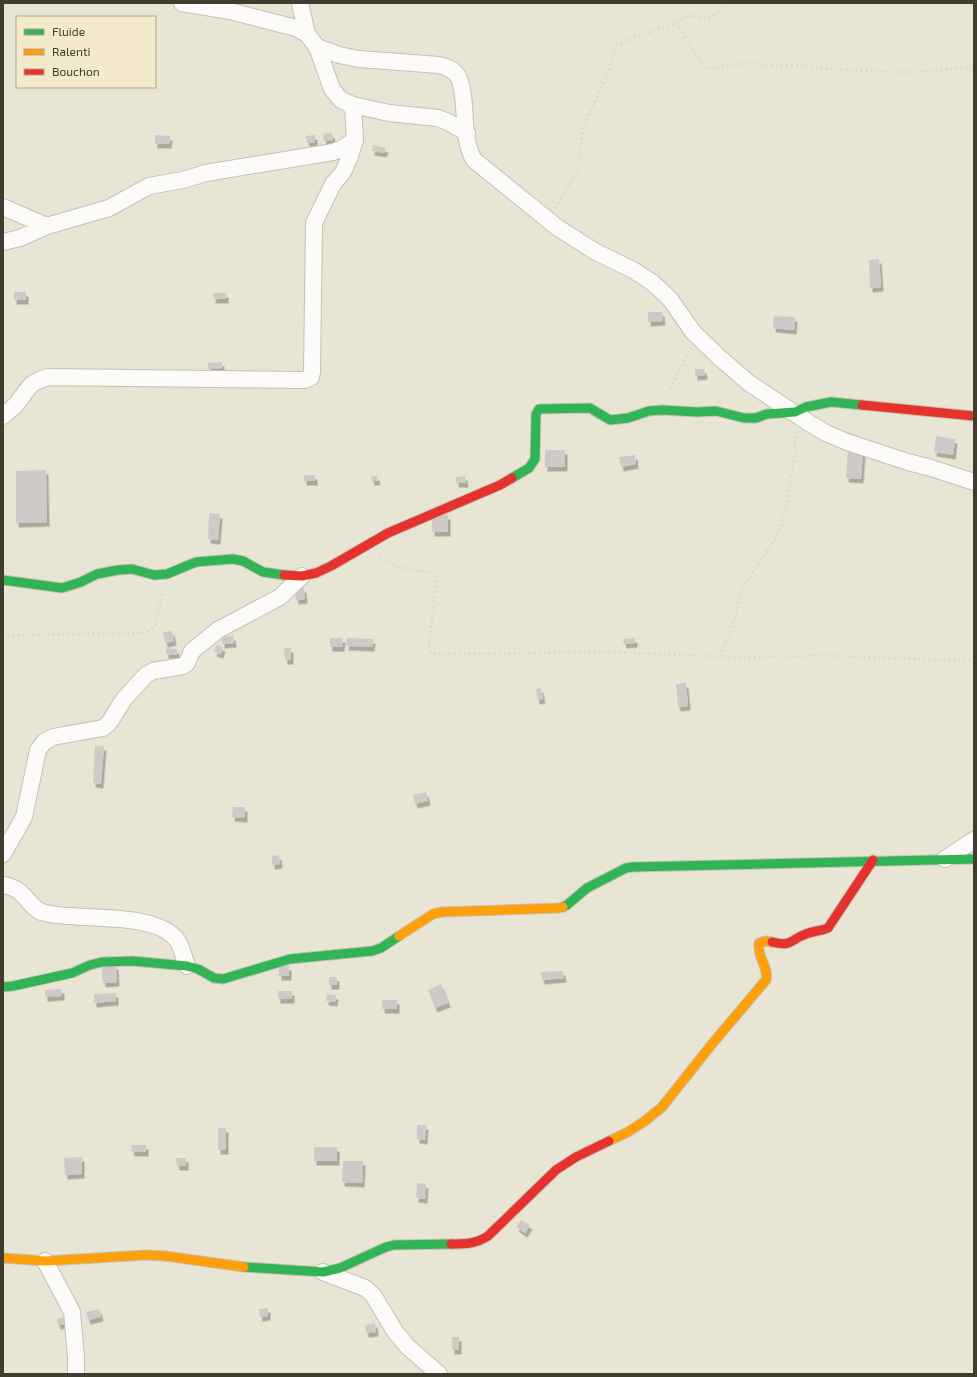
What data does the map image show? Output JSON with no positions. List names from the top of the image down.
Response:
{
  "legend": ["Fluide", "Ralenti", "Bouchon"]
}
